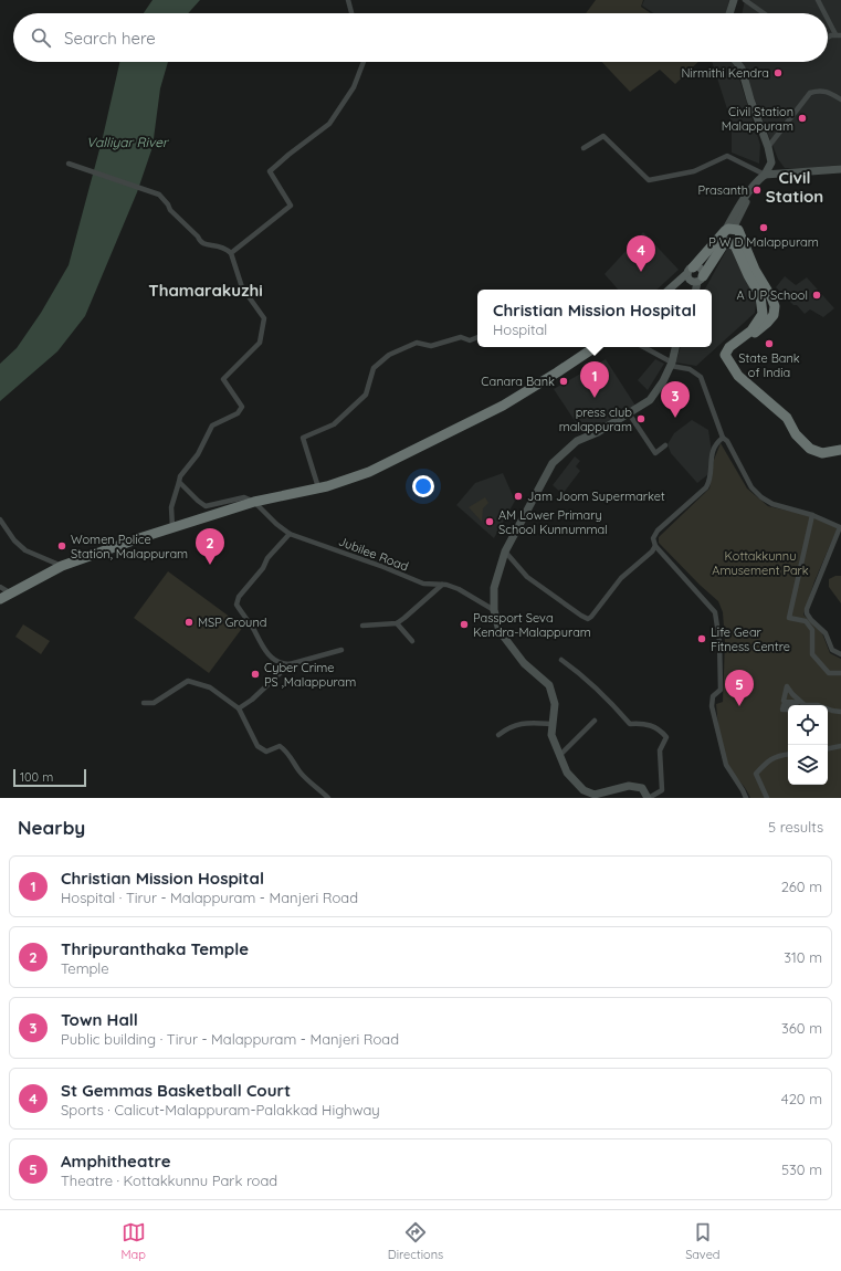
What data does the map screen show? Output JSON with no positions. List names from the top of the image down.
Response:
{
  "streets": {
    "street": ["Jubilee Road"]
  },
  "districts": ["Civil Station", "Thamarakuzhi"],
  "water": ["Valliyar River"],
  "parks": ["Kottakkunnu Amusement Park"],
  "places": [
    "Nirmithi Kendra",
    "Civil Station Malappuram",
    "Prasanth",
    "P W D Malappuram",
    "A U P School",
    "State Bank of India",
    "Canara Bank",
    "press club malappuram",
    "Jam Joom Supermarket",
    "AM Lower Primary School Kunnummal",
    "Women Police Station, Malappuram",
    "MSP Ground",
    "Passport Seva Kendra-Malappuram",
    "Life Gear Fitness Centre",
    "Cyber Crime PS ,Malappuram"
  ],
  "scale_bar": "100 m",
  "page": {
    "search": "Search here",
    "pins": [
      "4",
      "1",
      "3",
      "2",
      "5"
    ],
    "popup": ["Christian Mission Hospital", "Hospital"],
    "scale": "100 m",
    "heading": ["Nearby", "5 results"],
    "list": [
      {
        "mark": "1",
        "name": "Christian Mission Hospital",
        "note": "Hospital · Tirur - Malappuram - Manjeri Road",
        "value": "260 m"
      },
      {
        "mark": "2",
        "name": "Thripuranthaka Temple",
        "note": "Temple",
        "value": "310 m"
      },
      {
        "mark": "3",
        "name": "Town Hall",
        "note": "Public building · Tirur - Malappuram - Manjeri Road",
        "value": "360 m"
      },
      {
        "mark": "4",
        "name": "St Gemmas Basketball Court",
        "note": "Sports · Calicut-Malappuram-Palakkad Highway",
        "value": "420 m"
      },
      {
        "mark": "5",
        "name": "Amphitheatre",
        "note": "Theatre · Kottakkunnu Park road",
        "value": "530 m"
      }
    ],
    "nav": ["Map", "Directions", "Saved"]
  }
}
